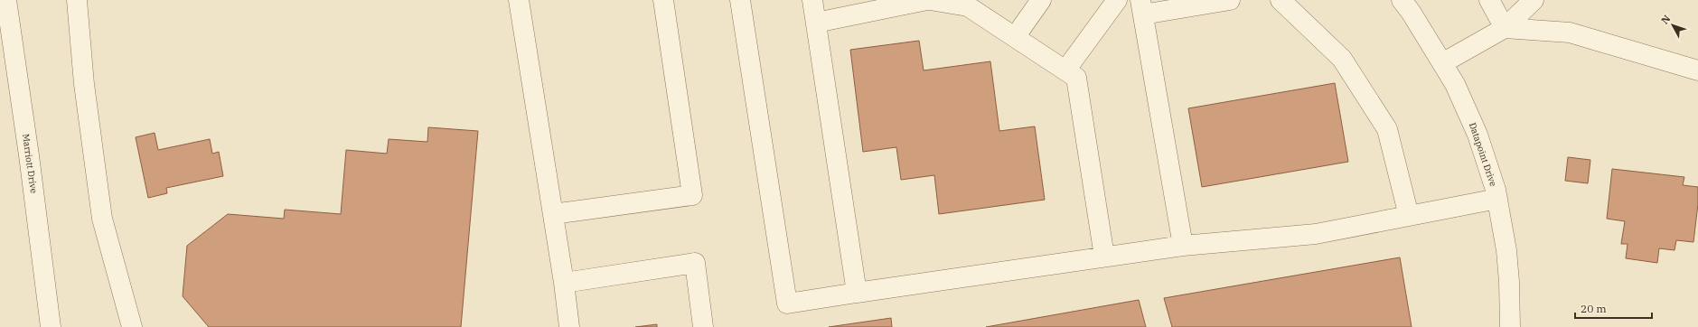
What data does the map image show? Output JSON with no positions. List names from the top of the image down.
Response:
{
  "streets": {
    "street": ["Datapoint Drive", "Marriott Drive"]
  },
  "scale_bar": "20 m",
  "north": "top left"
}
